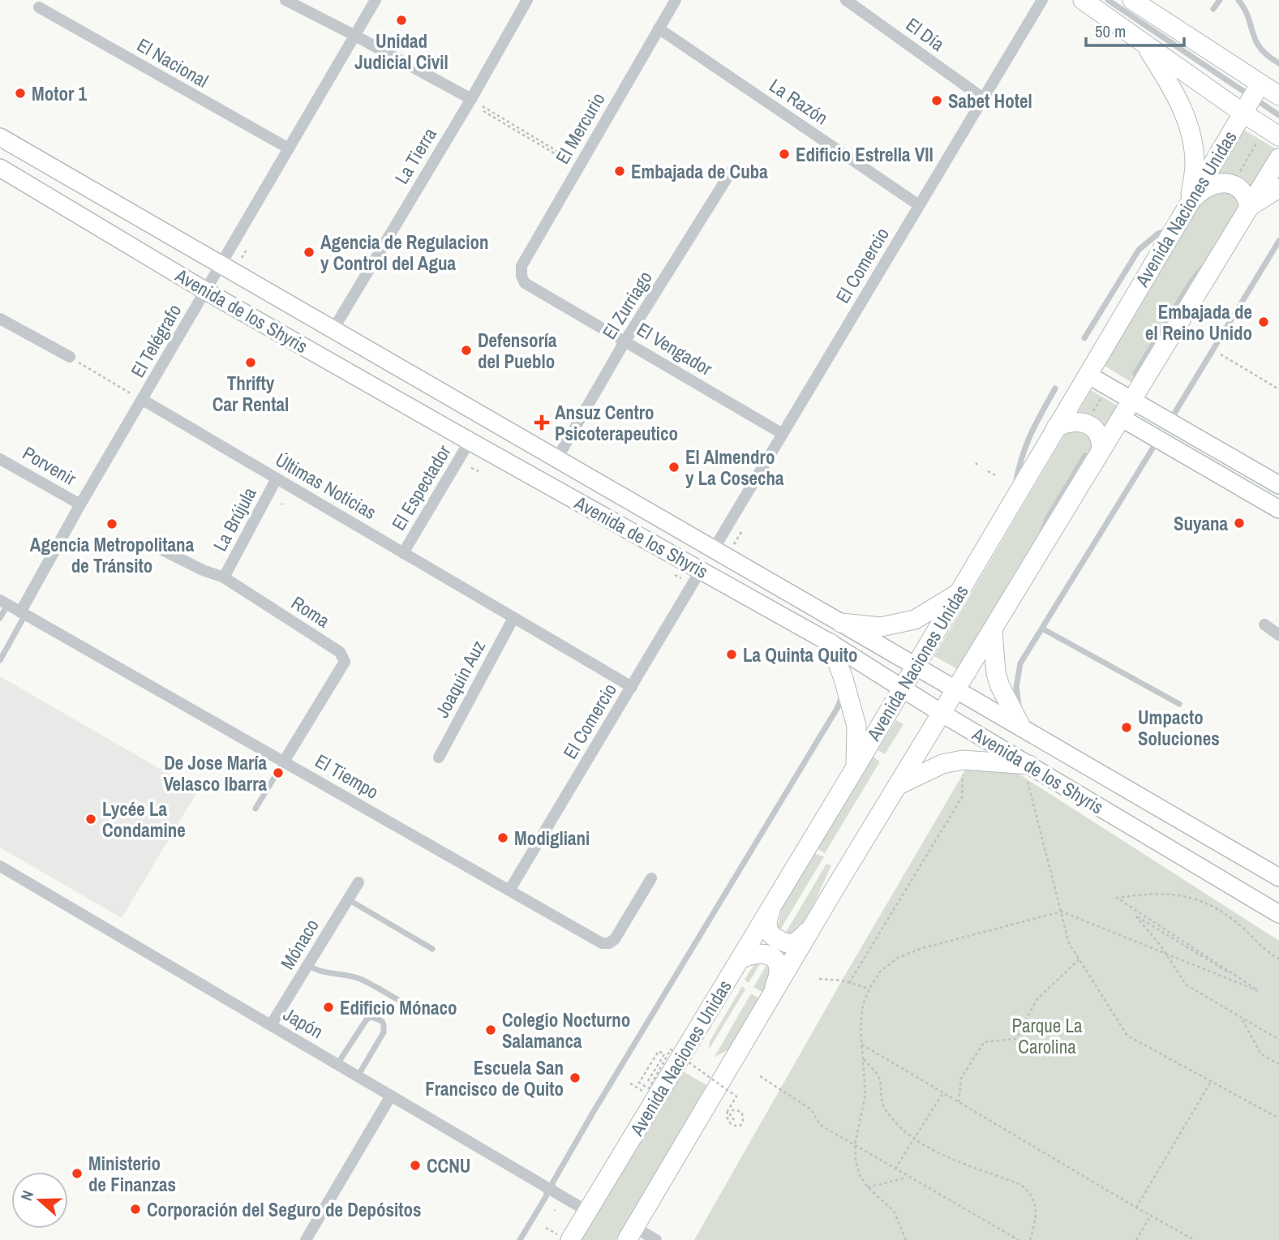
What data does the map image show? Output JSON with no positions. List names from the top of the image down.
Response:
{
  "streets": {
    "main road": ["Avenida Naciones Unidas", "Avenida de los Shyris"],
    "street": [
      "El Día",
      "El Nacional",
      "La Razón",
      "El Mercurio",
      "La Tierra",
      "El Comercio",
      "El Zurriago",
      "El Telégrafo",
      "El Vengador",
      "Porvenir",
      "Últimas Noticias",
      "El Espectador",
      "La Brújula",
      "Roma",
      "Joaquin Auz",
      "El Tiempo",
      "Mónaco",
      "Japón"
    ]
  },
  "crossings": [
    ["El Día", "El Comercio"],
    ["El Nacional", "El Telégrafo"],
    ["La Razón", "El Mercurio"],
    ["La Razón", "El Comercio"],
    ["El Mercurio", "El Vengador"],
    ["La Tierra", "Avenida de los Shyris"],
    ["Avenida Naciones Unidas", "Avenida de los Shyris"],
    ["Avenida Naciones Unidas", "Japón"],
    ["El Comercio", "Avenida de los Shyris"],
    ["El Comercio", "El Vengador"],
    ["El Comercio", "Últimas Noticias"],
    ["El Comercio", "El Tiempo"],
    ["El Zurriago", "Avenida de los Shyris"],
    ["El Zurriago", "El Vengador"],
    ["Avenida de los Shyris", "El Telégrafo"],
    ["Avenida de los Shyris", "El Espectador"],
    ["El Telégrafo", "Porvenir"],
    ["El Telégrafo", "Últimas Noticias"],
    ["El Telégrafo", "El Tiempo"],
    ["Últimas Noticias", "El Espectador"],
    ["Últimas Noticias", "La Brújula"],
    ["Últimas Noticias", "Joaquin Auz"],
    ["La Brújula", "Roma"],
    ["Roma", "El Tiempo"],
    ["Mónaco", "Japón"]
  ],
  "parks": ["Parque La Carolina"],
  "places": {
    "other": [
      "Unidad Judicial Civil",
      "Motor 1",
      "Sabet Hotel",
      "Edificio Estrella VII",
      "Embajada de Cuba",
      "Agencia de Regulacion y Control del Agua",
      "Embajada de el Reino Unido",
      "Defensoría del Pueblo",
      "Thrifty Car Rental",
      "El Almendro y La Cosecha",
      "Suyana",
      "Agencia Metropolitana de Tránsito",
      "La Quinta Quito",
      "Umpacto Soluciones",
      "De Jose María Velasco Ibarra",
      "Lycée La Condamine",
      "Modigliani",
      "Edificio Mónaco",
      "Colegio Nocturno Salamanca",
      "Escuela San Francisco de Quito",
      "CCNU",
      "Ministerio de Finanzas",
      "Corporación del Seguro de Depósitos"
    ],
    "health": ["Ansuz Centro Psicoterapeutico"]
  },
  "scale_bar": "50 m",
  "north": "left"
}
